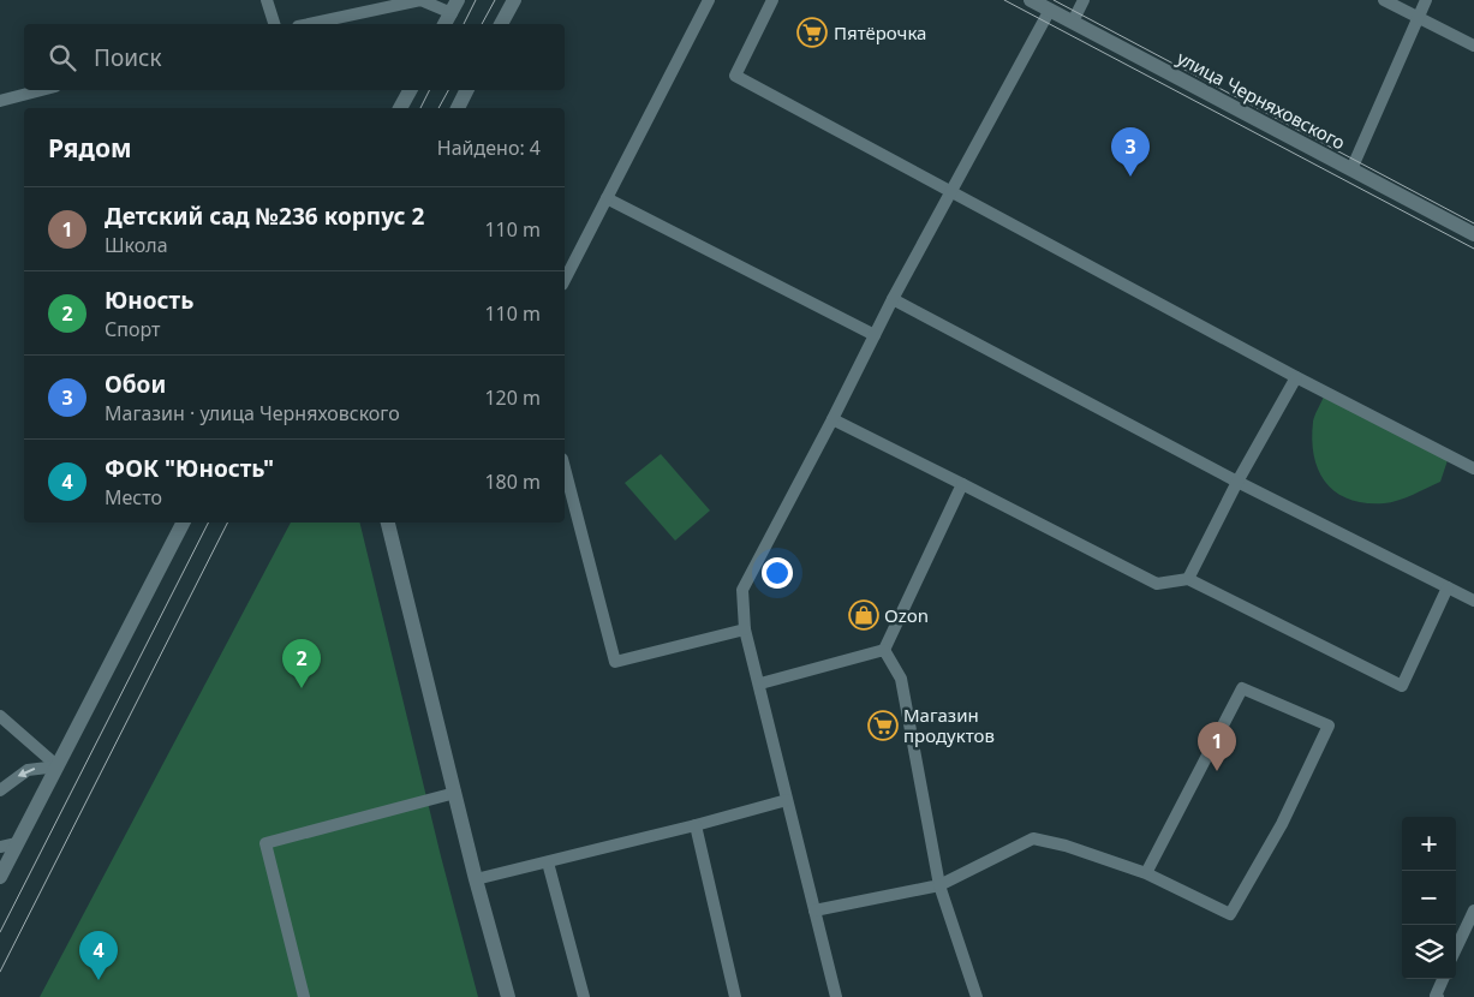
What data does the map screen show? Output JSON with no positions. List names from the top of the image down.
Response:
{
  "streets": {
    "street": ["улица Черняховского"]
  },
  "places": {
    "supermarket": ["Пятёрочка", "Магазин продуктов"],
    "shop": ["Ozon"]
  },
  "page": {
    "search": "Поиск",
    "heading": ["Рядом", "Найдено: 4"],
    "pins": [
      "3",
      "2",
      "1",
      "4"
    ],
    "list": [
      {
        "mark": "1",
        "name": "Детский сад №236 корпус 2",
        "note": "Школа",
        "value": "110 m"
      },
      {
        "mark": "2",
        "name": "Юность",
        "note": "Спорт",
        "value": "110 m"
      },
      {
        "mark": "3",
        "name": "Обои",
        "note": "Магазин · улица Черняховского",
        "value": "120 m"
      },
      {
        "mark": "4",
        "name": "ФОК \"Юность\"",
        "note": "Место",
        "value": "180 m"
      }
    ],
    "map_buttons": ["+", "−"]
  }
}
